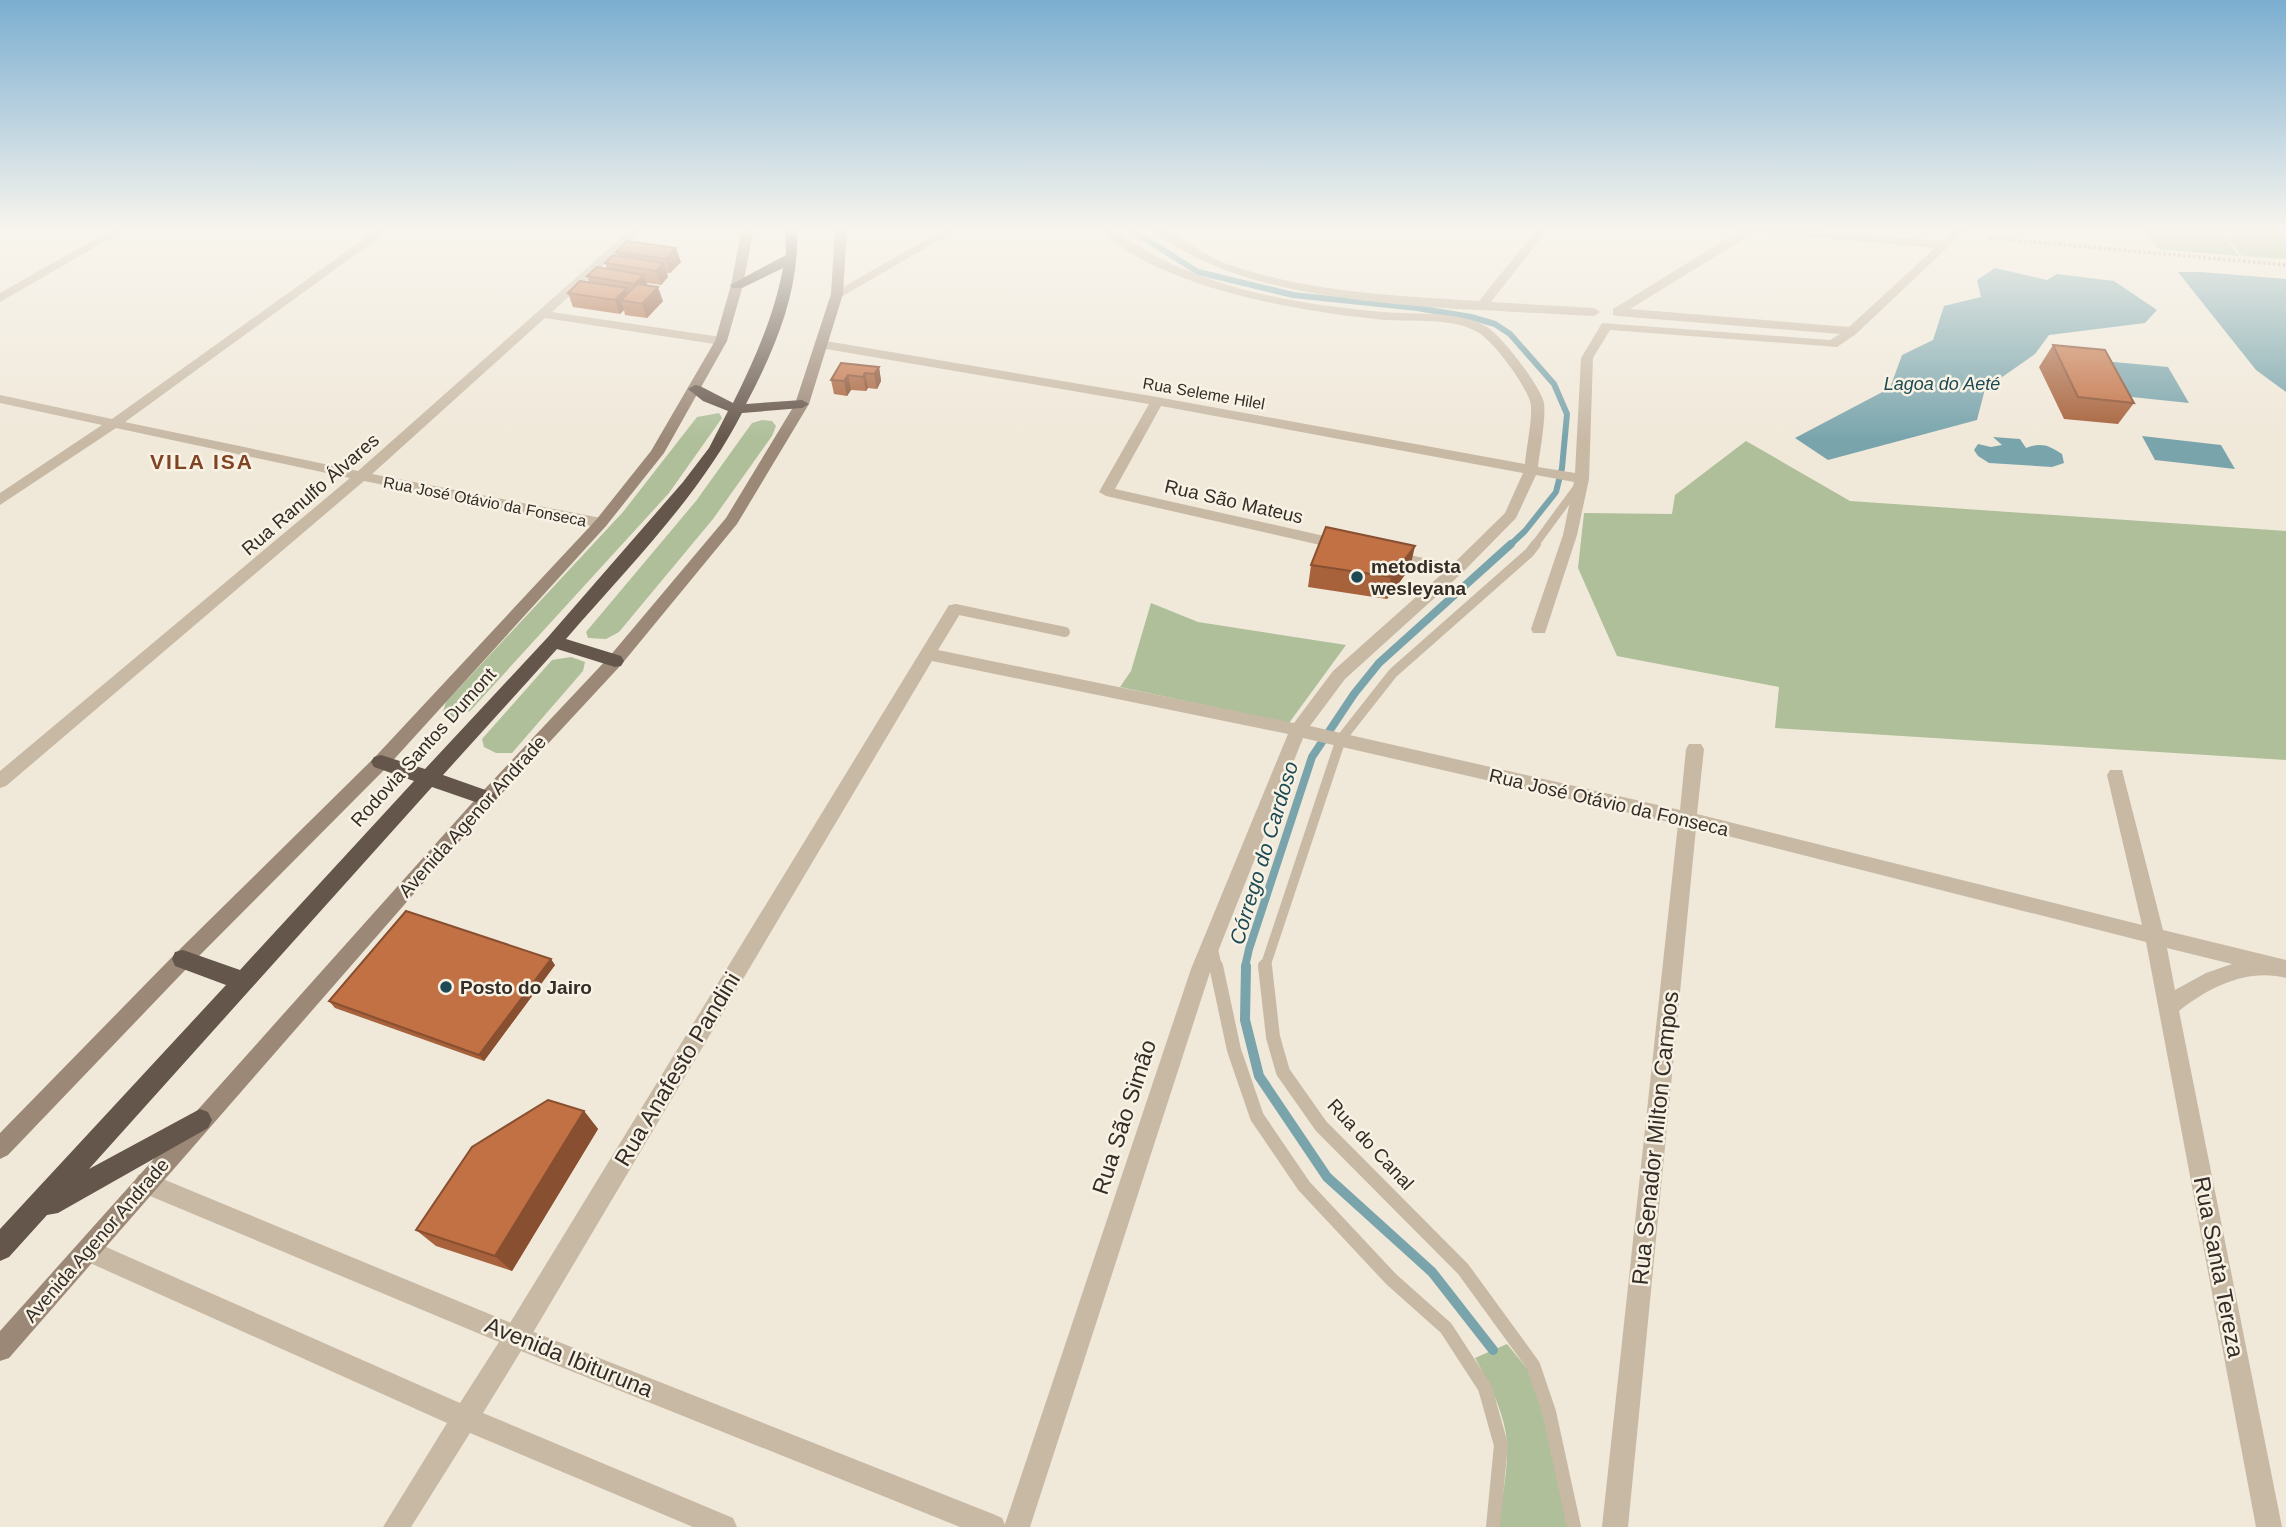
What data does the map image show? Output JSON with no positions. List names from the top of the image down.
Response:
{
  "streets": {
    "highway": ["Rodovia Santos Dumont"],
    "main road": ["Avenida Agenor Andrade"],
    "street": [
      "Rua Seleme Hilel",
      "Rua Ranulfo Álvares",
      "Rua José Otávio da Fonseca",
      "Rua São Mateus",
      "Rua Anafesto Pandini",
      "Rua São Simão",
      "Rua Senador Milton Campos",
      "Rua Santa Tereza",
      "Avenida Ibituruna"
    ],
    "lane": ["Rua do Canal"]
  },
  "crossings": [
    ["Rua Seleme Hilel", "Rua São Mateus"],
    ["Rua Seleme Hilel", "Avenida Agenor Andrade"],
    ["Rua Seleme Hilel", "Rua do Canal"],
    ["Rua Ranulfo Álvares", "Rua José Otávio da Fonseca"],
    ["Rua José Otávio da Fonseca", "Rua Anafesto Pandini"],
    ["Rua José Otávio da Fonseca", "Rua São Simão"],
    ["Rua José Otávio da Fonseca", "Rua Senador Milton Campos"],
    ["Rua José Otávio da Fonseca", "Rua do Canal"],
    ["Rua José Otávio da Fonseca", "Rua Santa Tereza"],
    ["Avenida Agenor Andrade", "Avenida Ibituruna"],
    ["Rua Anafesto Pandini", "Avenida Ibituruna"]
  ],
  "districts": ["VILA ISA"],
  "water": ["Lagoa do Aeté", "Córrego do Cardoso"],
  "places": ["metodista wesleyana", "Posto do Jairo"]
}
